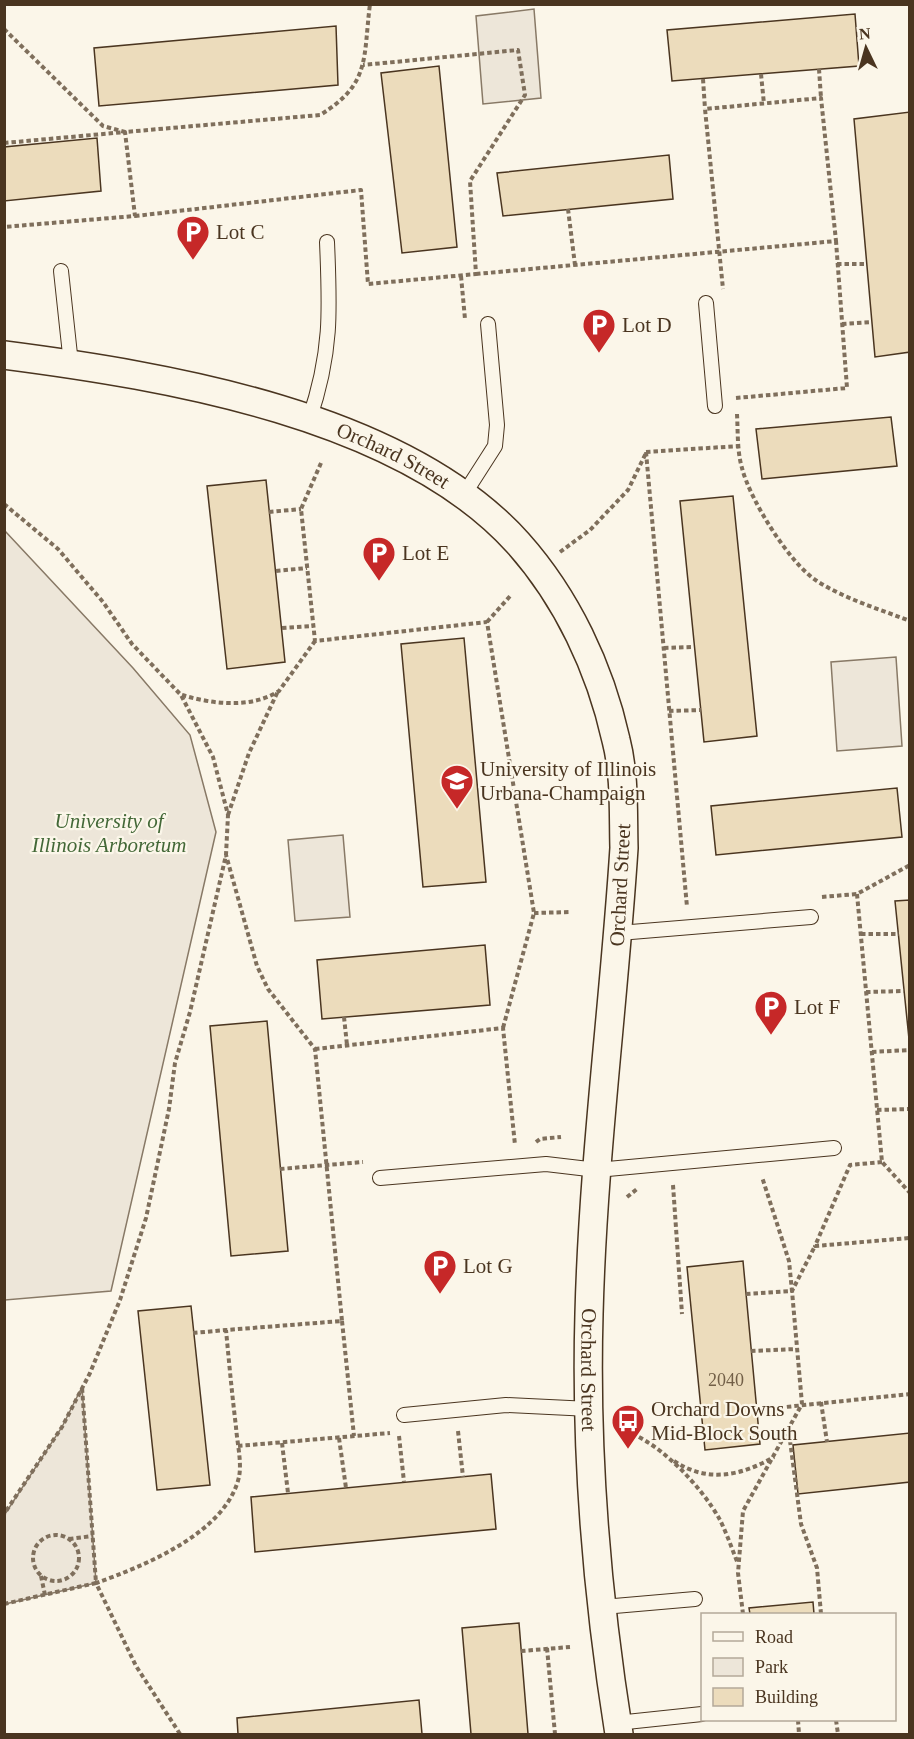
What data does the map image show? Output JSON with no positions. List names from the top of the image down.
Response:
{
  "streets": {
    "street": ["Orchard Street"]
  },
  "parks": ["University of Illinois Arboretum"],
  "places": {
    "parking": [
      "Lot C",
      "Lot D",
      "Lot E",
      "Lot F",
      "Lot G"
    ],
    "school or university": ["University of Illinois Urbana-Champaign"],
    "bus stop": ["Orchard Downs Mid-Block South"]
  },
  "house_numbers": ["2040"],
  "legend": ["Road", "Park", "Building"],
  "north": "top"
}
